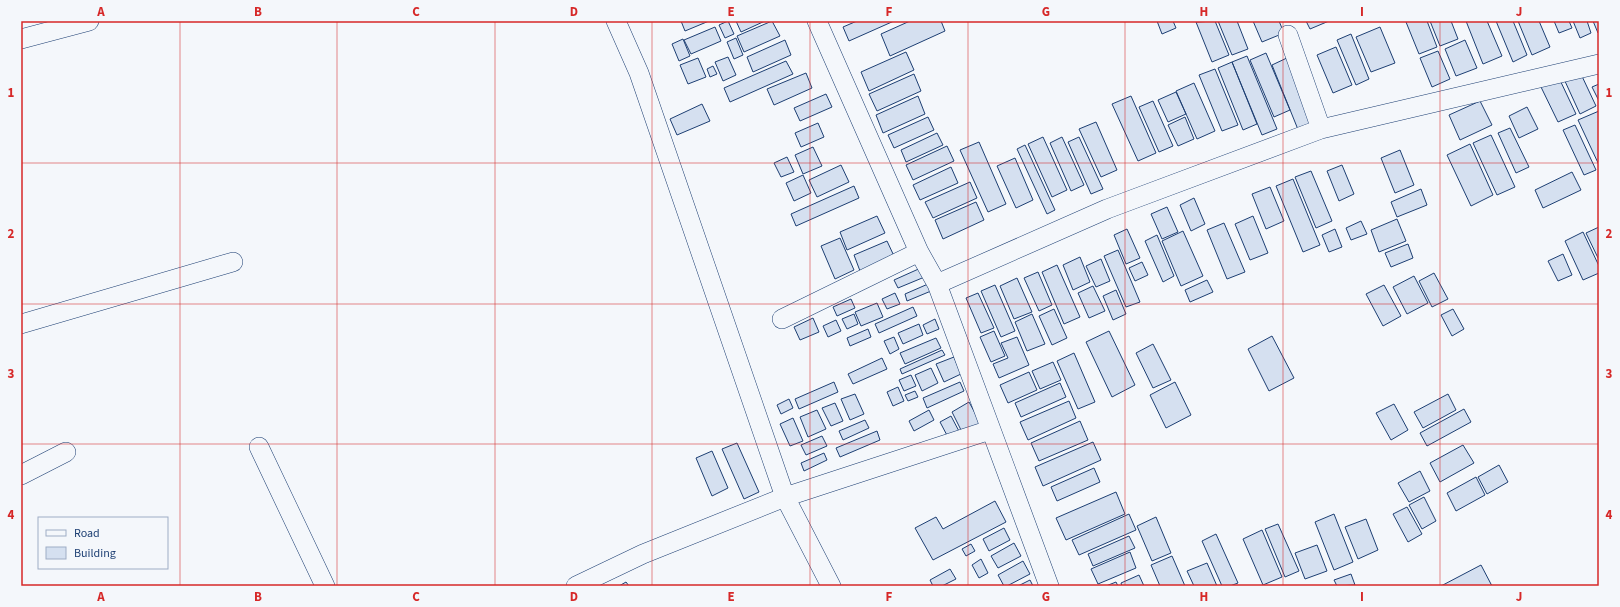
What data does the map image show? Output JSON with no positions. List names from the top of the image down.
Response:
{
  "legend": ["Road", "Building"],
  "grid": {
    "columns": [
      "A",
      "B",
      "C",
      "D",
      "E",
      "F",
      "G",
      "H",
      "I",
      "J"
    ],
    "rows": [
      "1",
      "2",
      "3",
      "4"
    ]
  }
}
